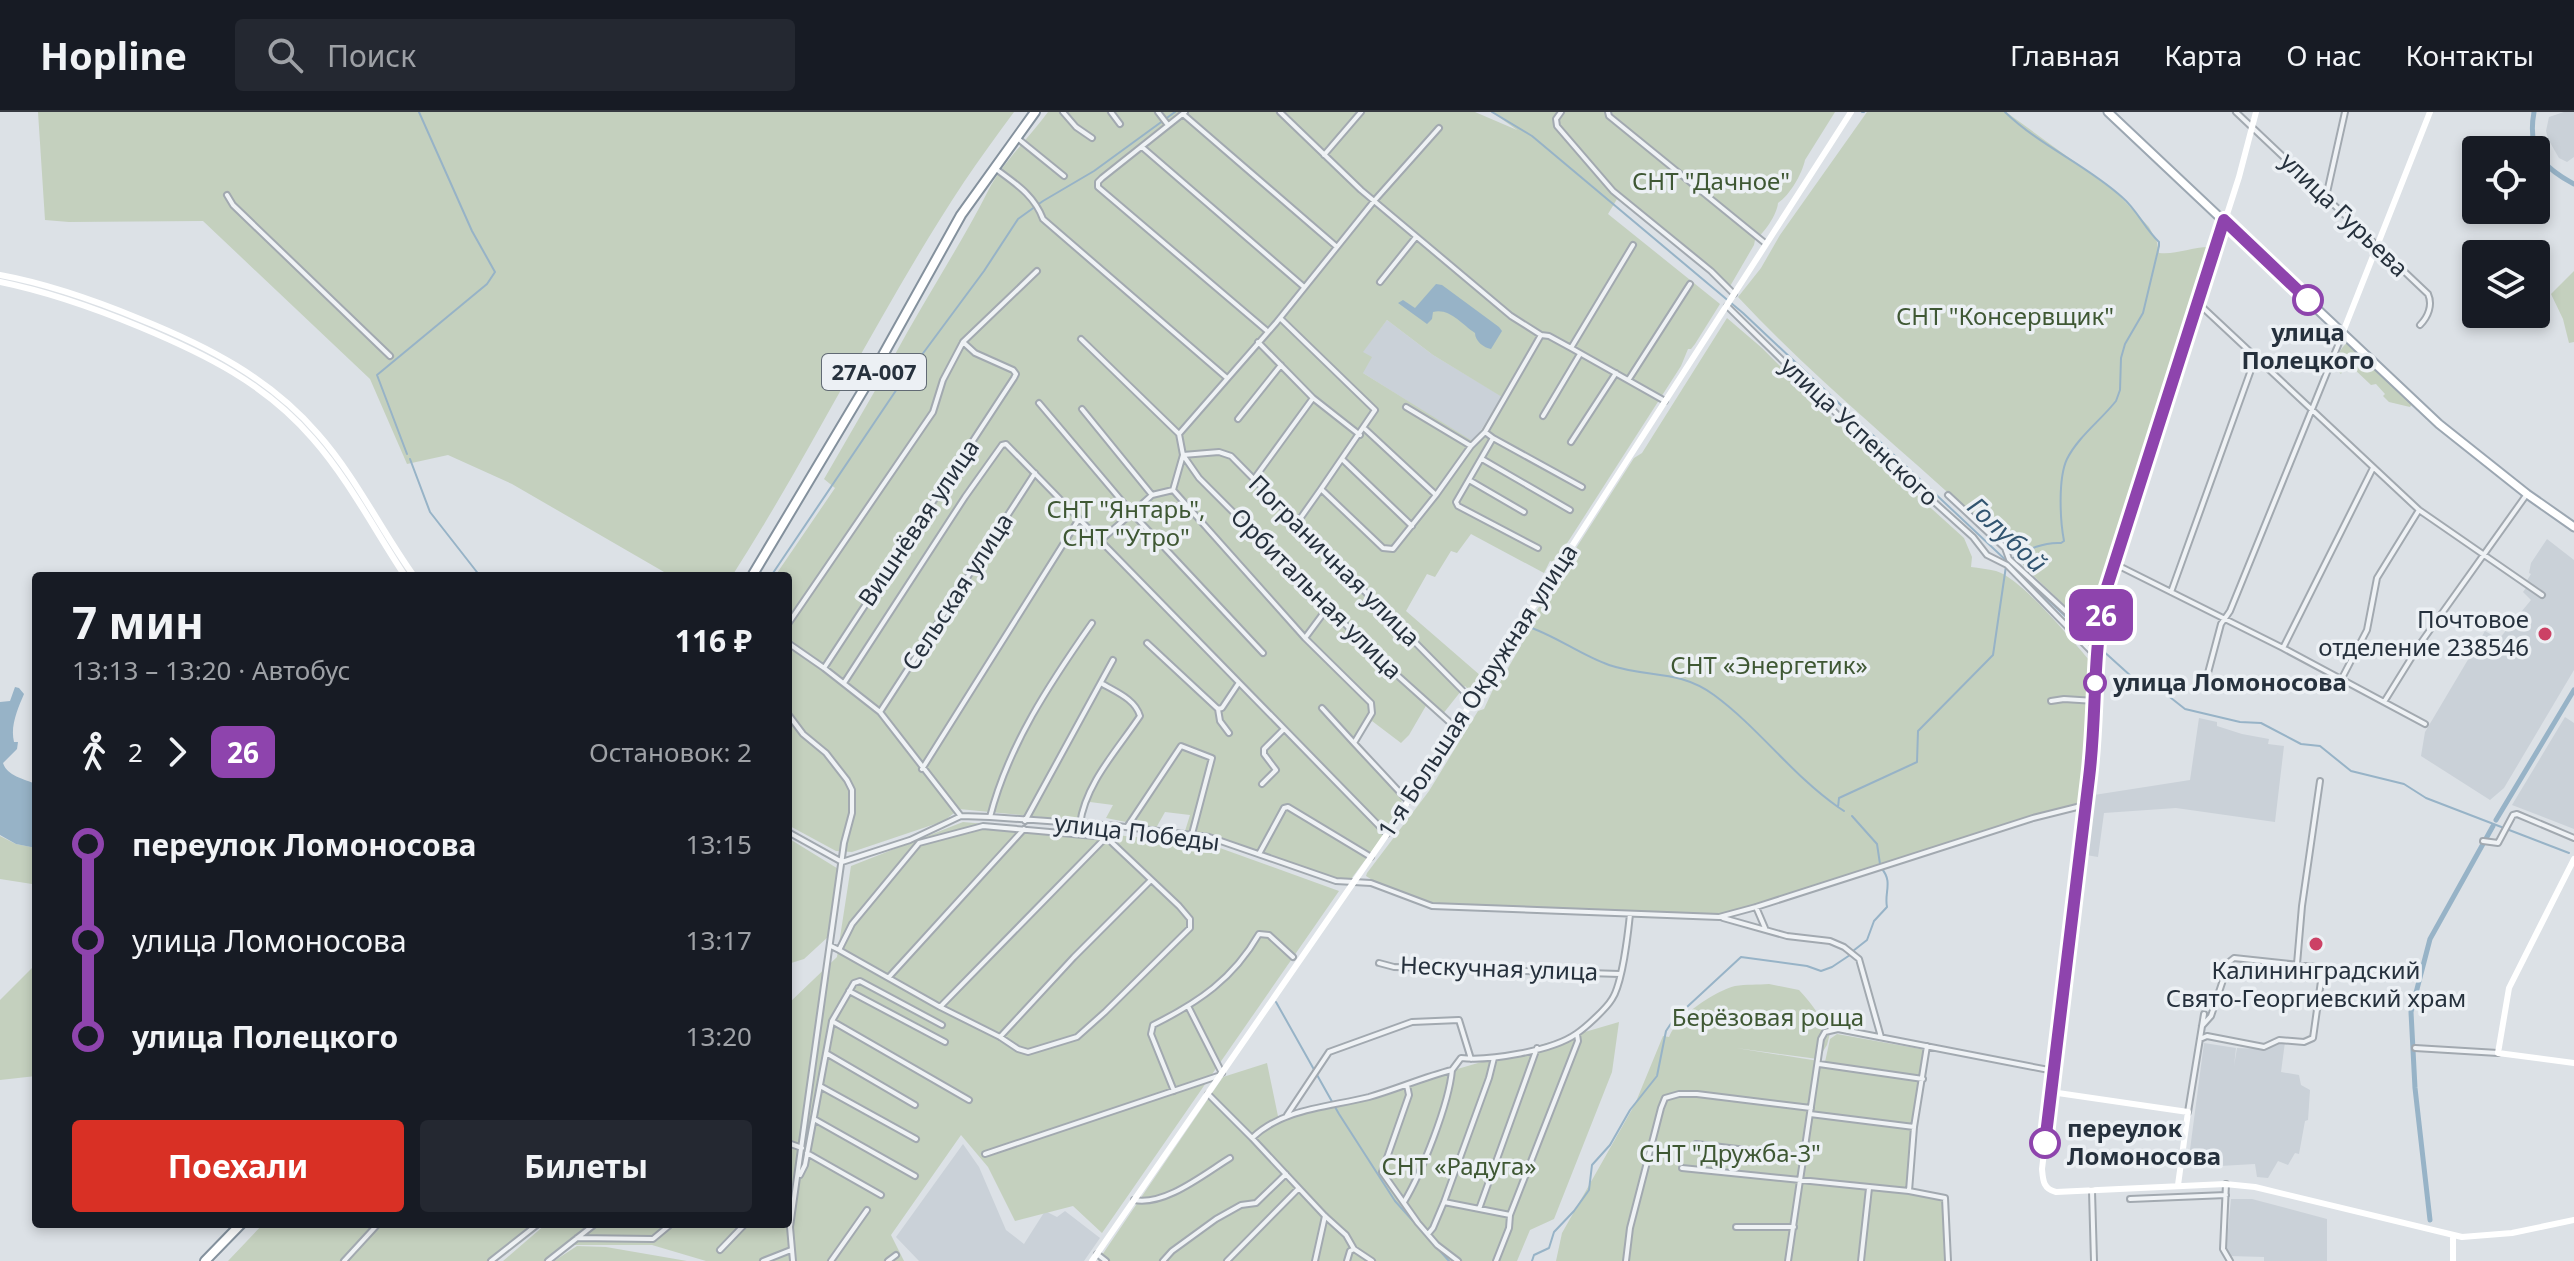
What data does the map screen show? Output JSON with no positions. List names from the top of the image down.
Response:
{
  "streets": {
    "highway": ["27А-007"],
    "street": [
      "улица Гурьева",
      "улица Успенского",
      "Вишнёвая улица",
      "Пограничная улица",
      "Сельская улица",
      "Орбитальная улица",
      "1-я Большая Окружная улица",
      "улица Победы",
      "Нескучная улица"
    ]
  },
  "crossings": [
    ["улица Успенского", "1-я Большая Окружная улица"],
    ["Пограничная улица", "Орбитальная улица"],
    ["Пограничная улица", "1-я Большая Окружная улица"],
    ["Орбитальная улица", "1-я Большая Окружная улица"],
    ["1-я Большая Окружная улица", "улица Победы"]
  ],
  "water": ["Голубой"],
  "parks": [
    "СНТ \"Дачное\"",
    "СНТ \"Консервщик\"",
    "СНТ \"Янтарь\", СНТ \"Утро\"",
    "СНТ «Энергетик»",
    "Берёзовая роща",
    "СНТ \"Дружба-3\"",
    "СНТ «Радуга»"
  ],
  "places": [
    "улица Полецкого",
    "Почтовое отделение 238546",
    "улица Ломоносова",
    "Калининградский Свято-Георгиевский храм",
    "переулок Ломоносова"
  ],
  "lines": ["bus line 26"],
  "page": {
    "header": "Hopline",
    "search": "Поиск",
    "nav": [
      "Главная",
      "Карта",
      "О нас",
      "Контакты"
    ],
    "on_map": "26",
    "heading": ["7 мин", "13:13 – 13:20 · Автобус", "116 ₽"],
    "legs": ["2", "26", "Остановок: 2"],
    "list": [
      {
        "name": "переулок Ломоносова",
        "value": "13:15"
      },
      {
        "name": "улица Ломоносова",
        "value": "13:17"
      },
      {
        "name": "улица Полецкого",
        "value": "13:20"
      }
    ],
    "buttons": ["Поехали", "Билеты"]
  }
}
